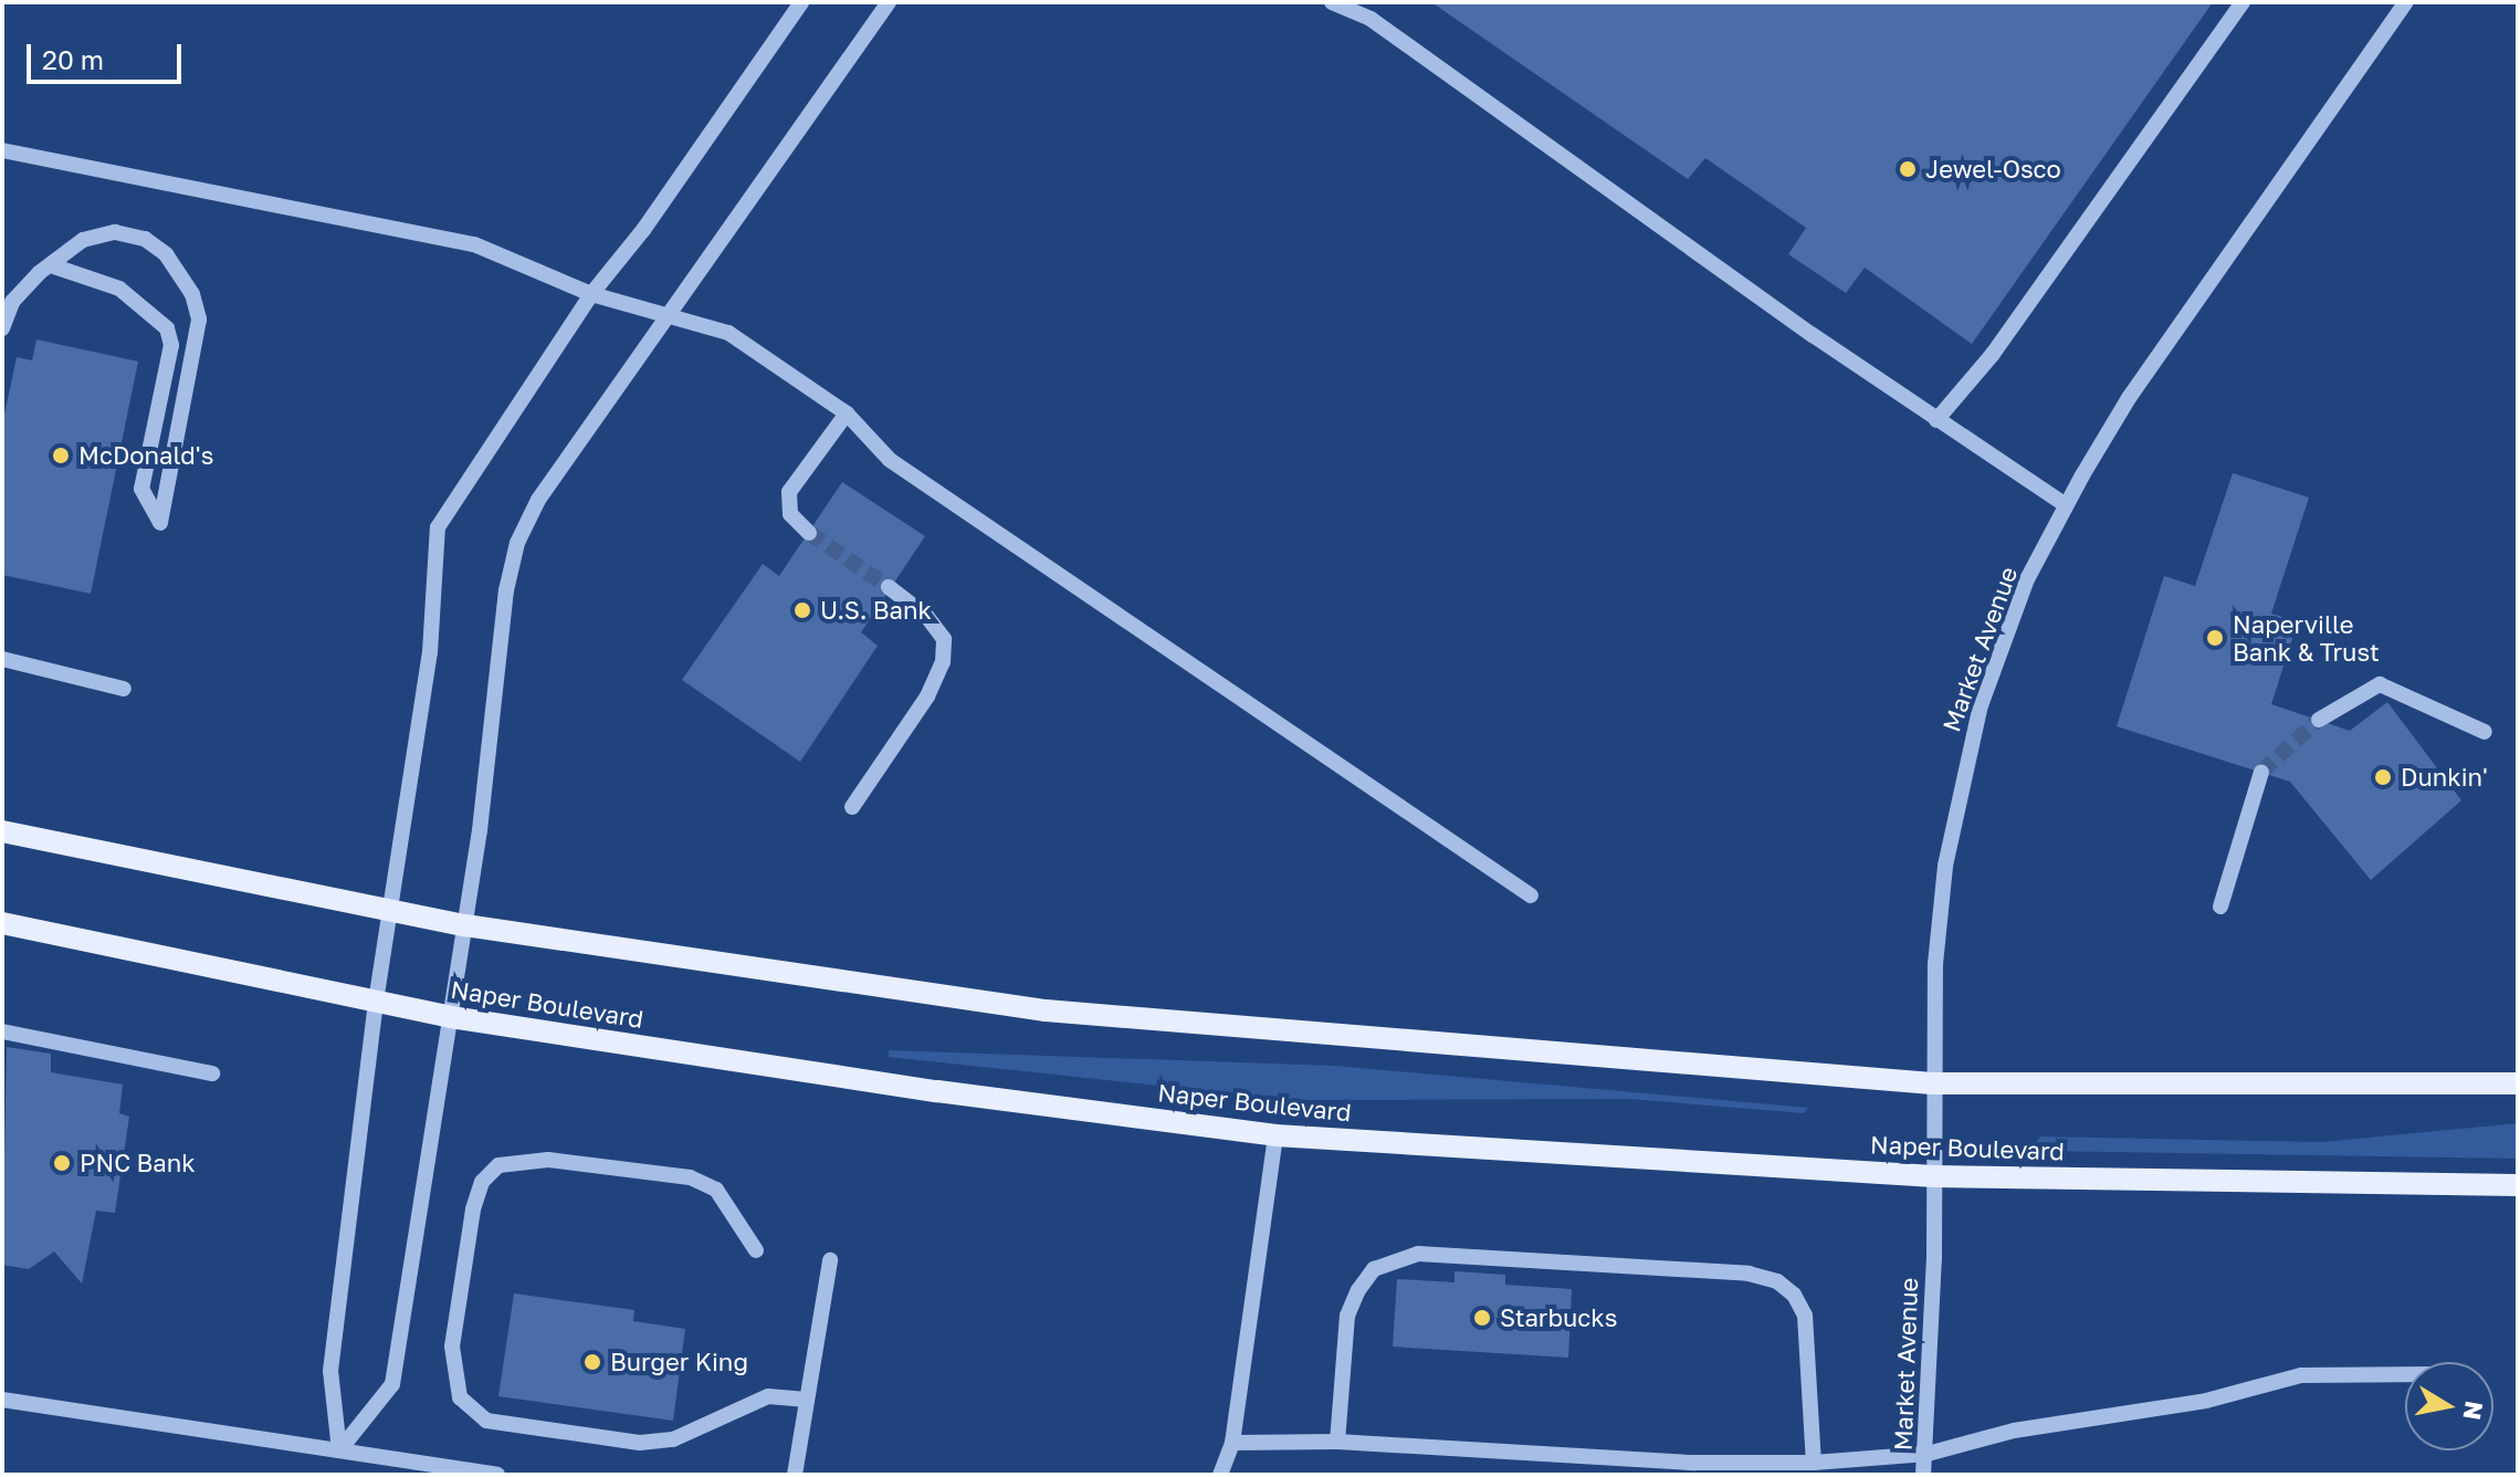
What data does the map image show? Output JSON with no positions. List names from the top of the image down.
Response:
{
  "streets": {
    "main road": ["Naper Boulevard"],
    "street": ["Market Avenue"]
  },
  "crossings": [
    ["Market Avenue", "Naper Boulevard"]
  ],
  "places": [
    "Jewel-Osco",
    "McDonald's",
    "U.S. Bank",
    "Naperville Bank & Trust",
    "Dunkin'",
    "PNC Bank",
    "Starbucks",
    "Burger King"
  ],
  "scale_bar": "20 m",
  "north": "right"
}
